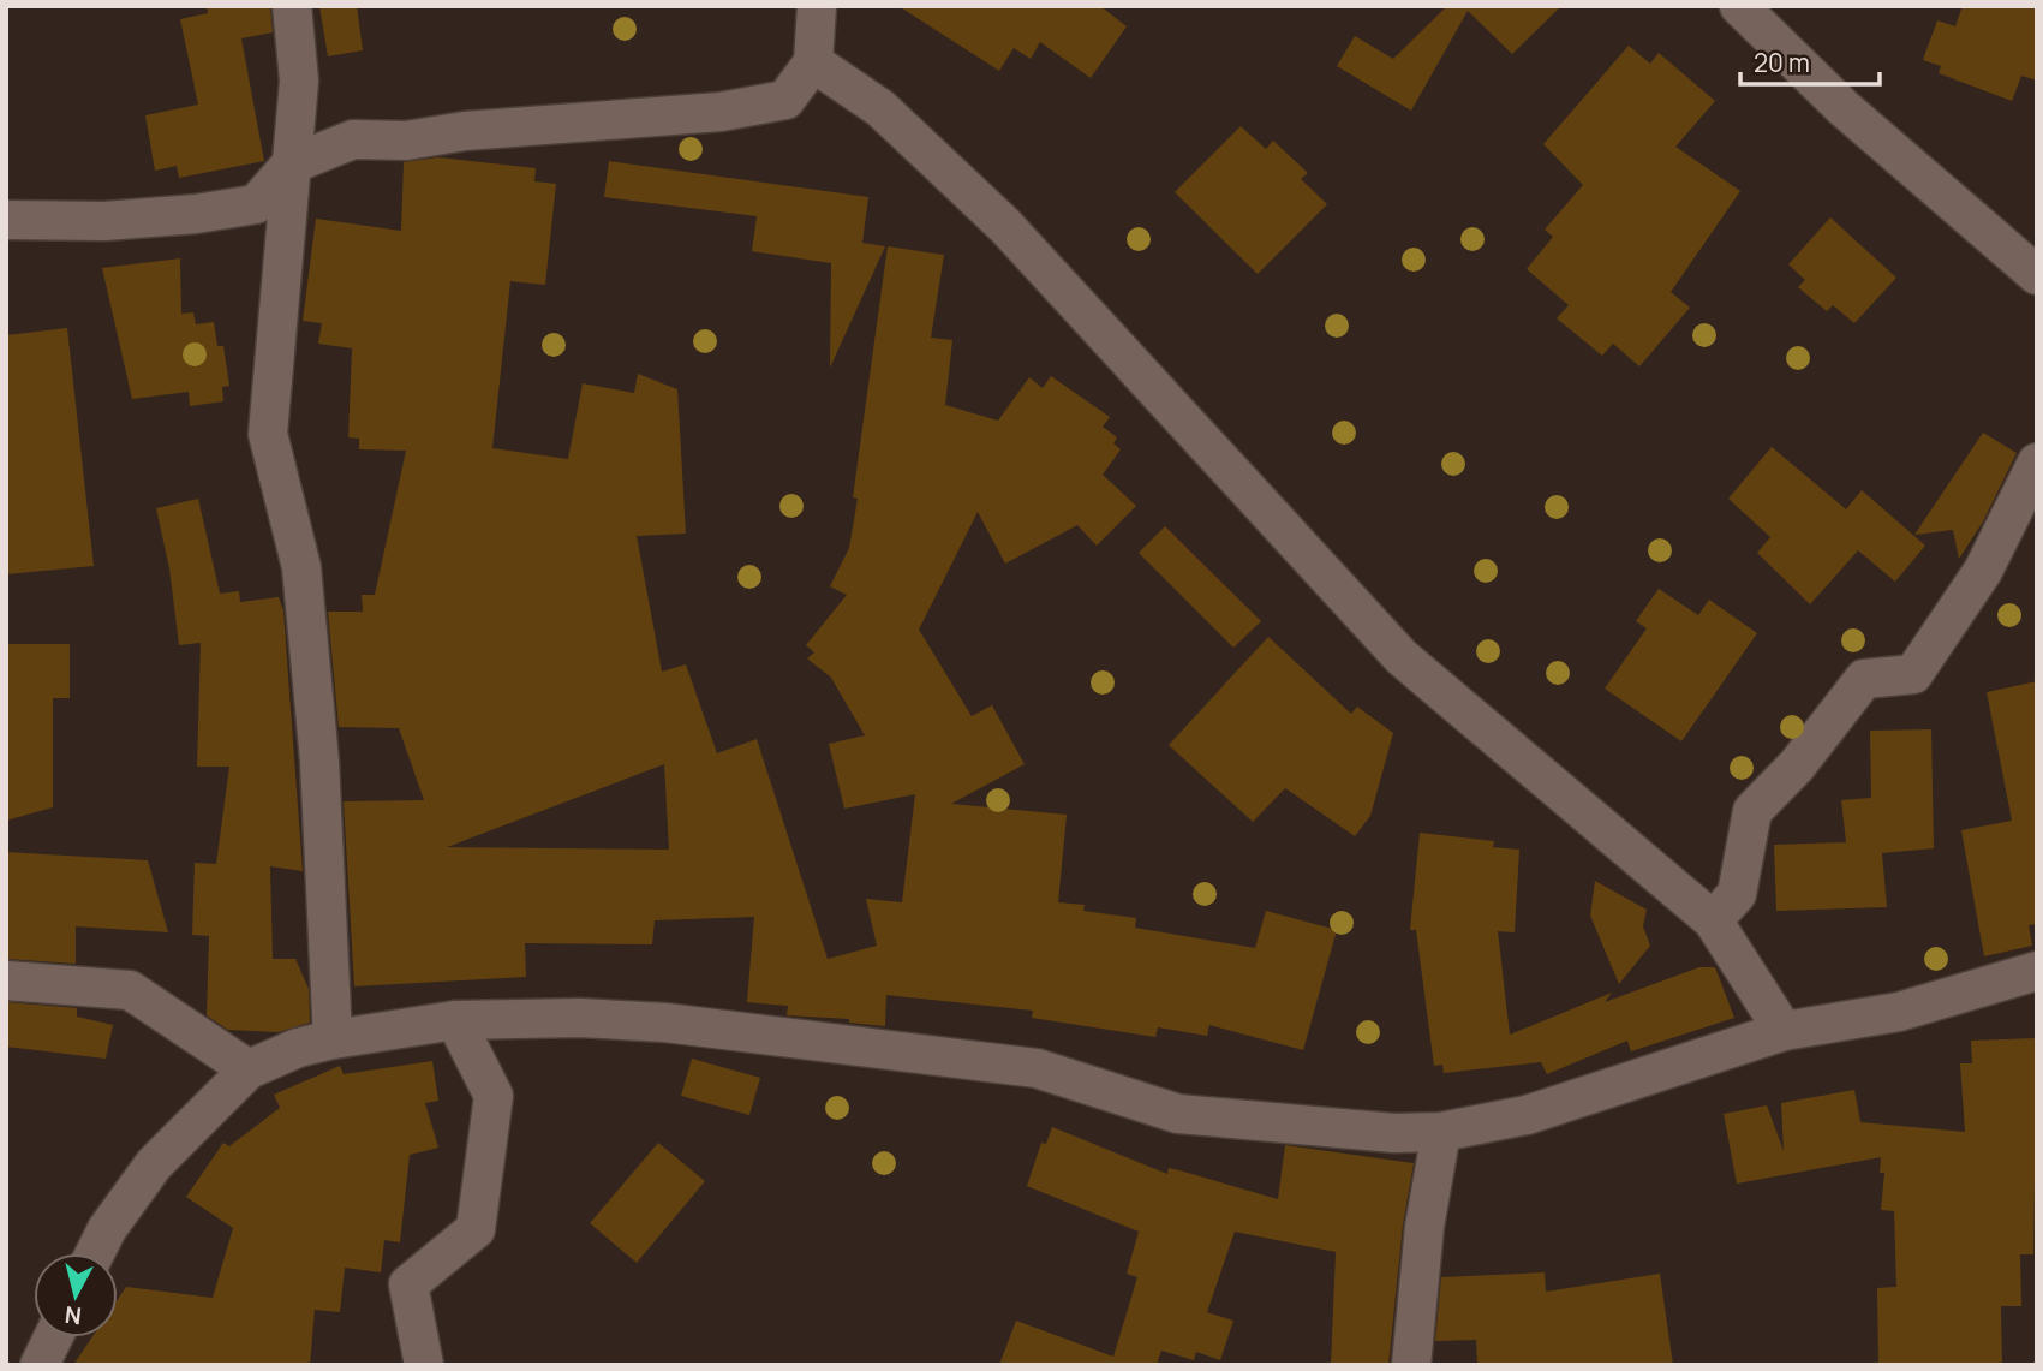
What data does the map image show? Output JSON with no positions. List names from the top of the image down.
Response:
{
  "scale_bar": "20 m",
  "north": "bottom"
}
